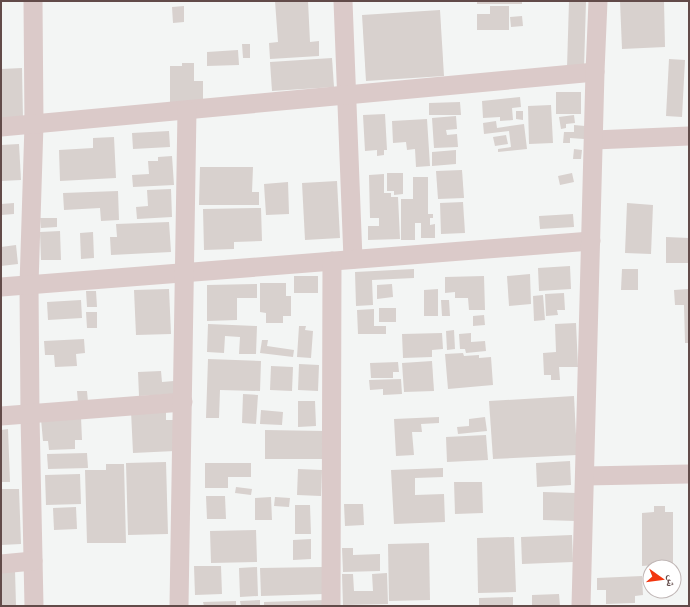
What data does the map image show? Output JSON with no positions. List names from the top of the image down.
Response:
{
  "north": "right"
}
